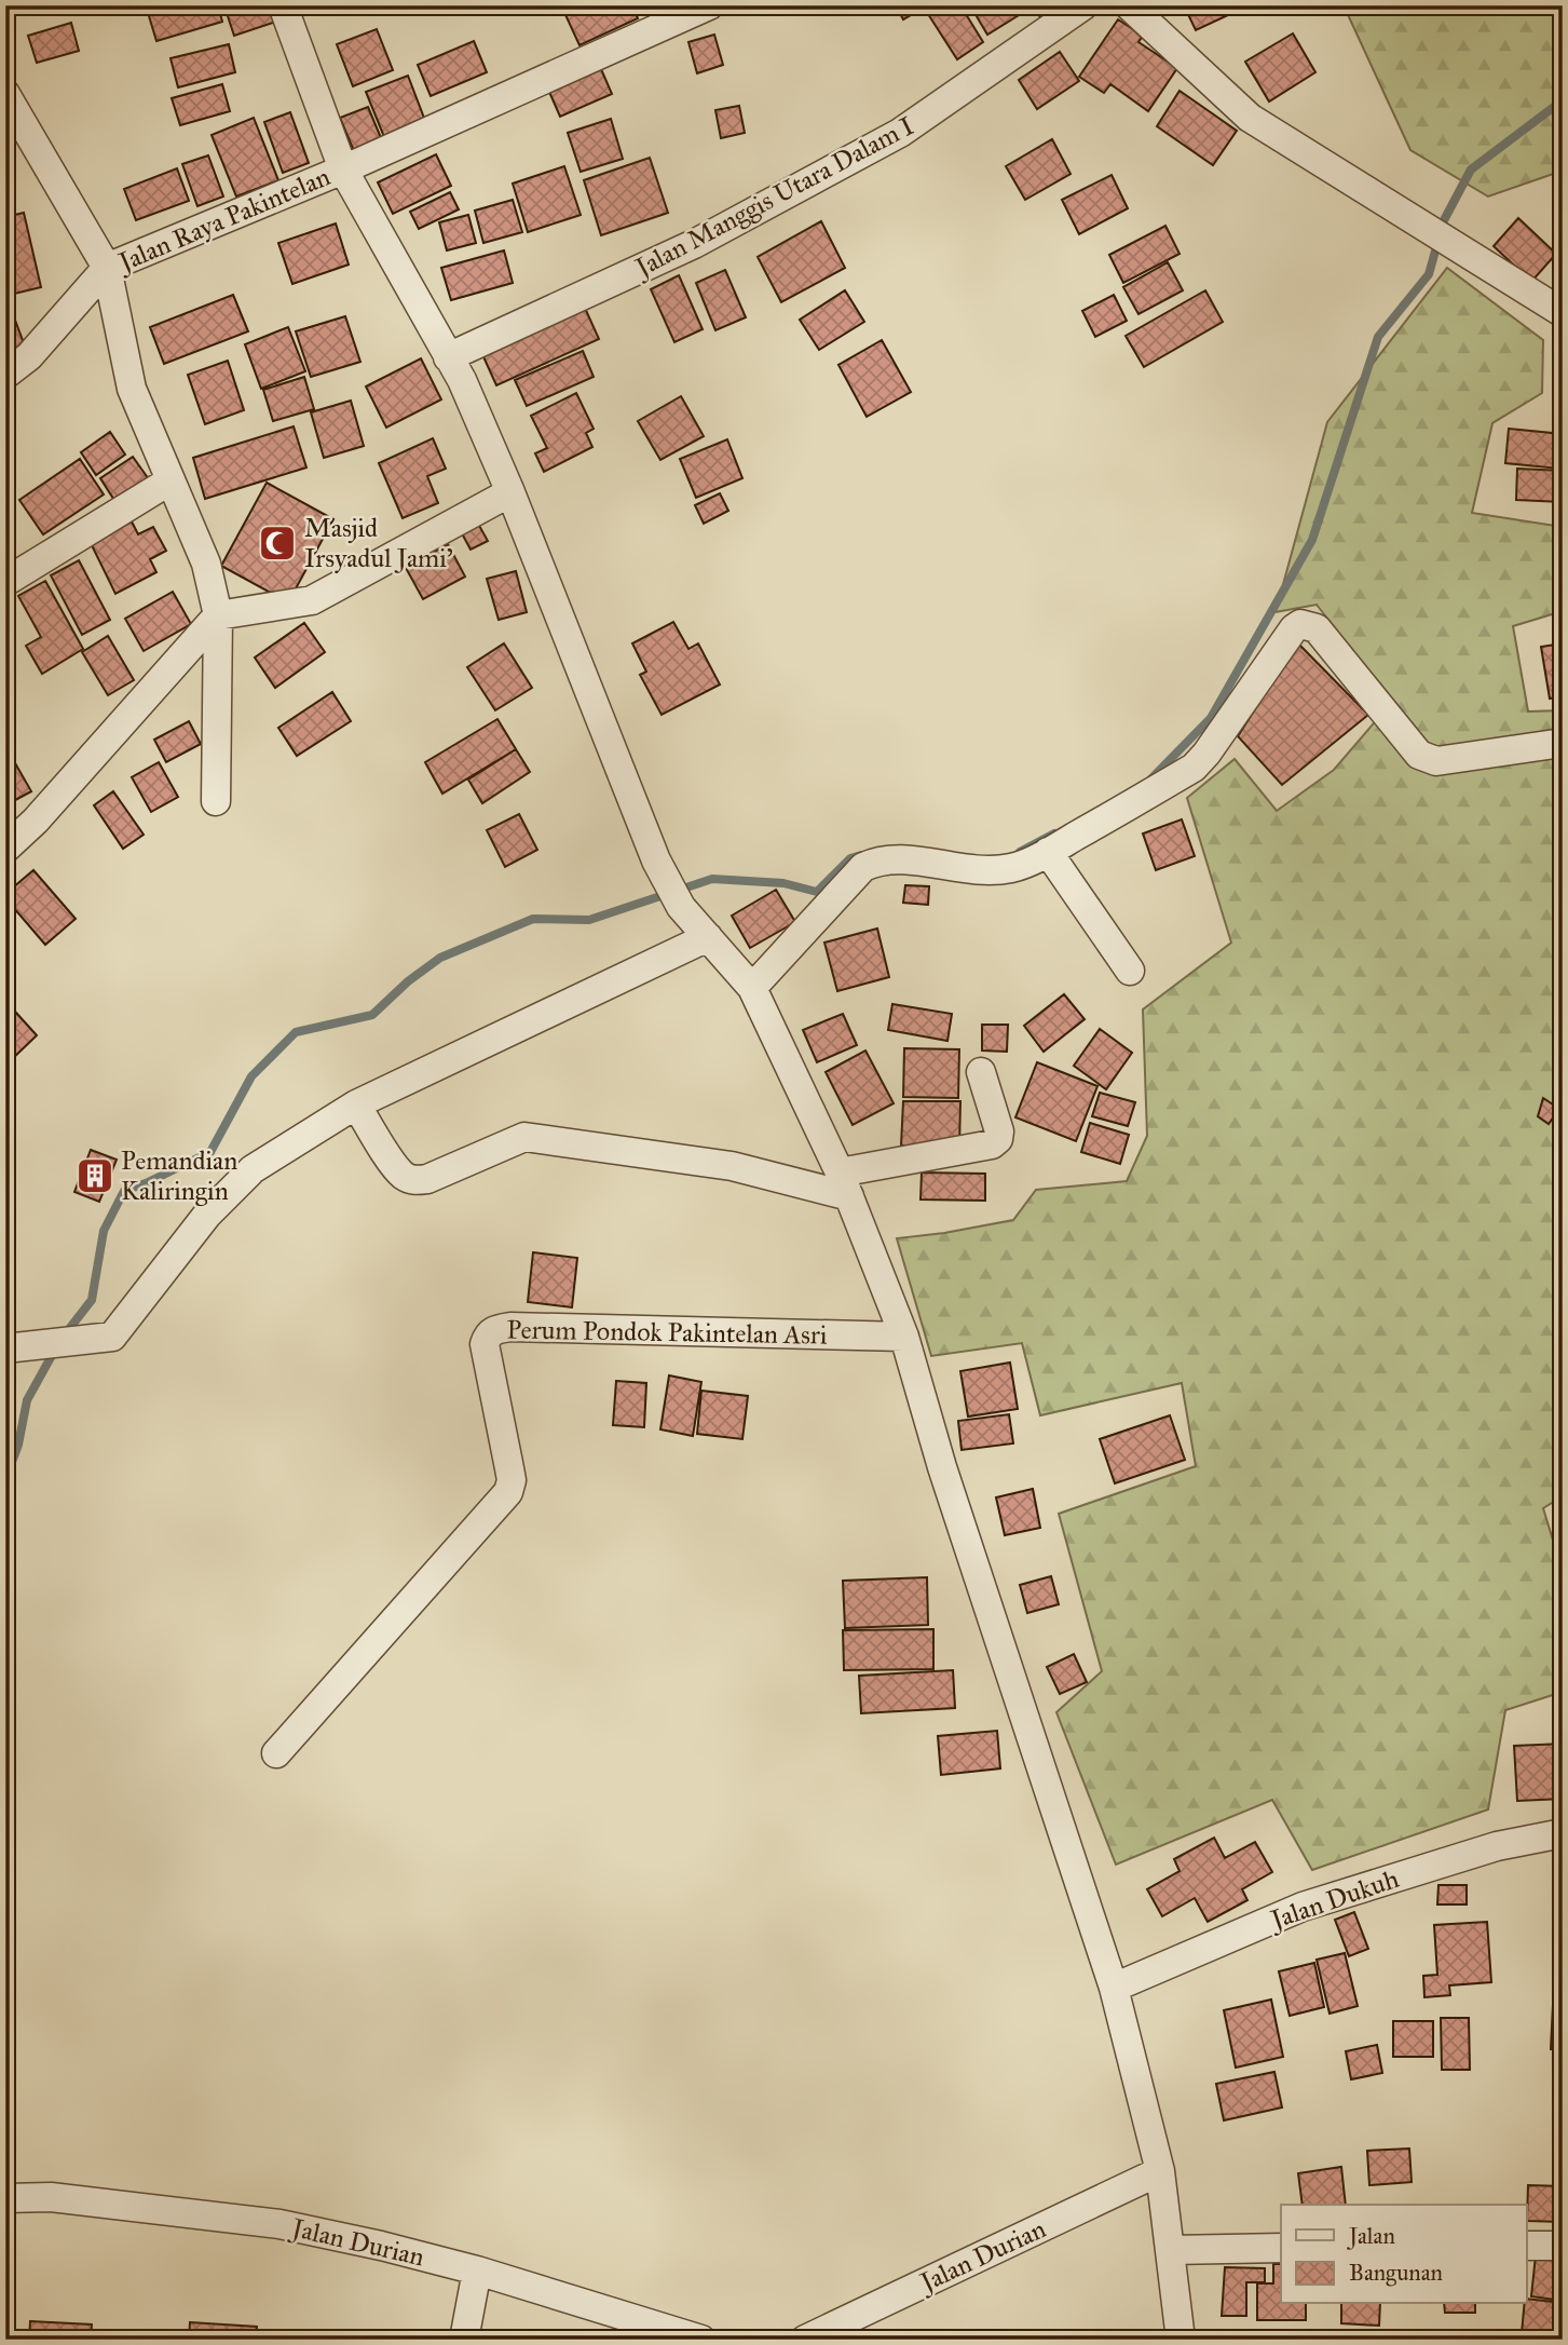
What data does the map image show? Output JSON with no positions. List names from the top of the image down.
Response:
{
  "streets": {
    "street": [
      "Jalan Manggis Utara Dalam I",
      "Jalan Raya Pakintelan",
      "Perum Pondok Pakintelan Asri",
      "Jalan Dukuh",
      "Jalan Durian"
    ]
  },
  "places": {
    "mosque": ["Masjid Irsyadul Jami'"],
    "building": ["Pemandian Kaliringin"]
  },
  "legend": ["Jalan", "Bangunan"]
}
